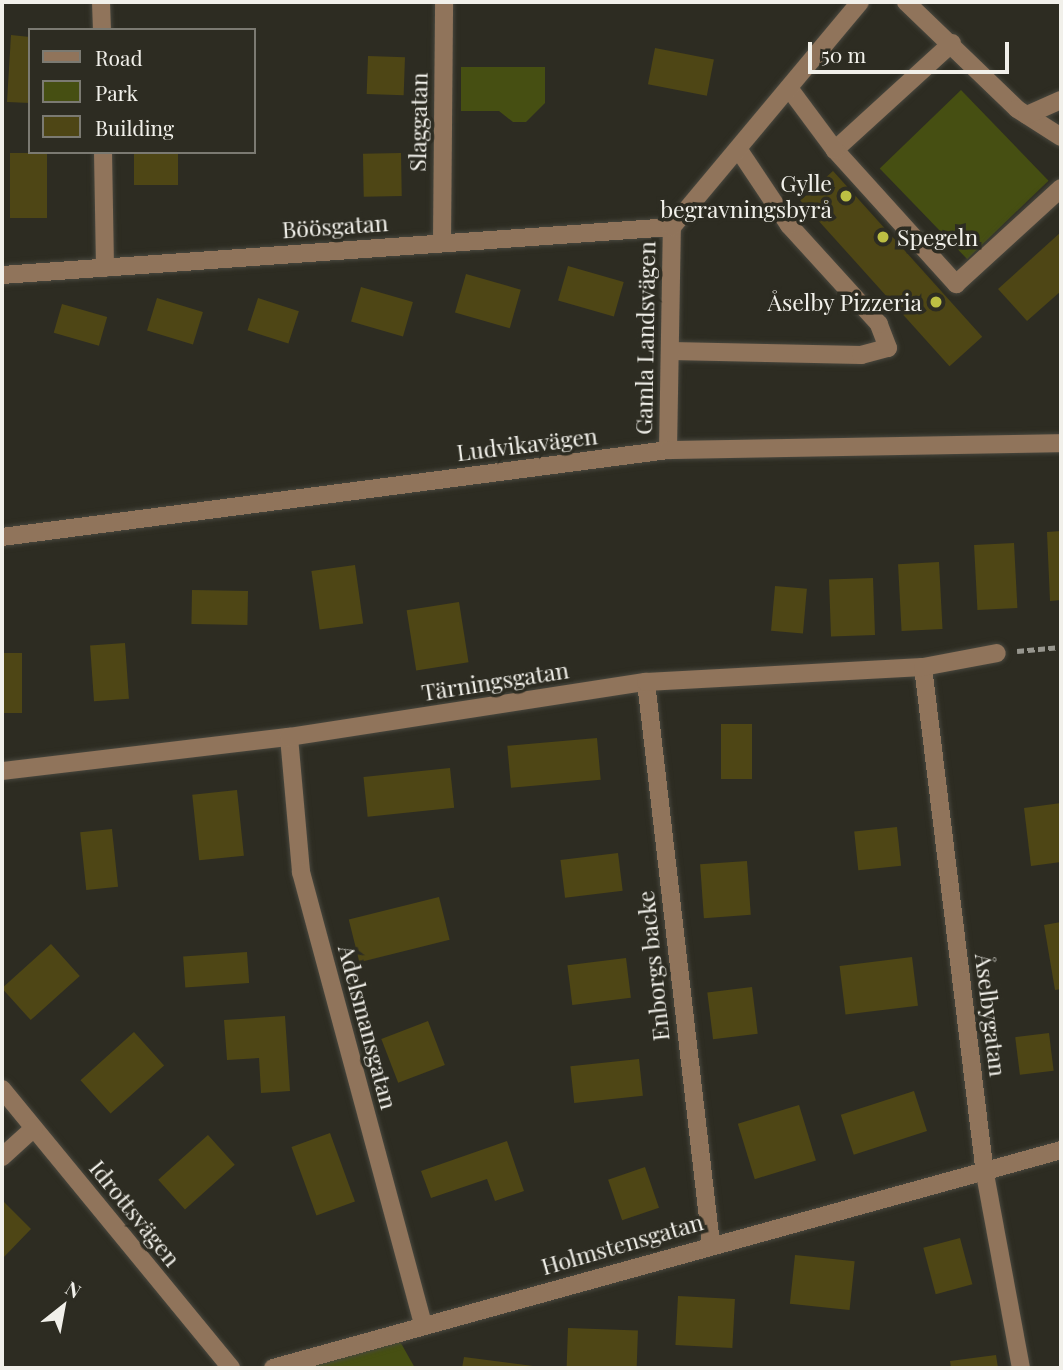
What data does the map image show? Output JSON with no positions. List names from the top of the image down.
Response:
{
  "streets": {
    "street": [
      "Slaggatan",
      "Böösgatan",
      "Gamla Landsvägen",
      "Ludvikavägen",
      "Tärningsgatan",
      "Enborgs backe",
      "Åselbygatan",
      "Adelsmansgatan",
      "Idrottsvägen",
      "Holmstensgatan"
    ]
  },
  "crossings": [
    ["Slaggatan", "Böösgatan"],
    ["Böösgatan", "Gamla Landsvägen"],
    ["Gamla Landsvägen", "Ludvikavägen"],
    ["Tärningsgatan", "Enborgs backe"],
    ["Tärningsgatan", "Åselbygatan"],
    ["Tärningsgatan", "Adelsmansgatan"],
    ["Enborgs backe", "Holmstensgatan"],
    ["Åselbygatan", "Holmstensgatan"],
    ["Adelsmansgatan", "Holmstensgatan"]
  ],
  "places": ["Gylle begravningsbyrå", "Spegeln", "Åselby Pizzeria"],
  "legend": ["Road", "Park", "Building"],
  "scale_bar": "50 m",
  "north": "top right"
}
